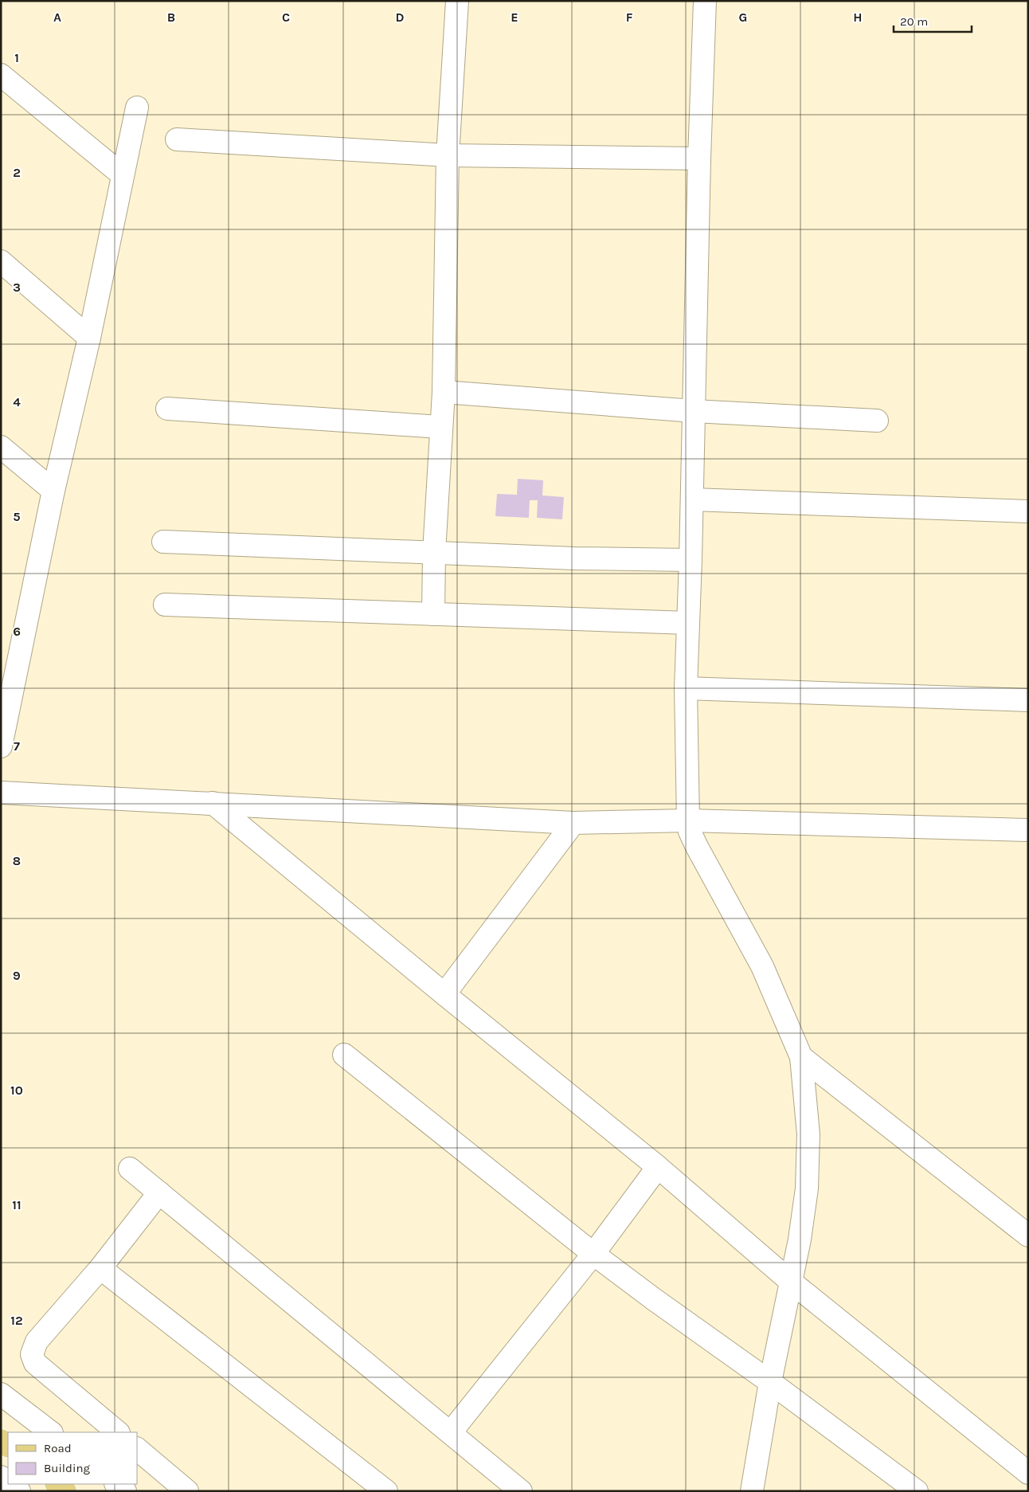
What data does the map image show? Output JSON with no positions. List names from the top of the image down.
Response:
{
  "legend": ["Road", "Building"],
  "scale_bar": "20 m",
  "grid": {
    "columns": [
      "A",
      "B",
      "C",
      "D",
      "E",
      "F",
      "G",
      "H"
    ],
    "rows": [
      "1",
      "2",
      "3",
      "4",
      "5",
      "6",
      "7",
      "8",
      "9",
      "10",
      "11",
      "12"
    ]
  }
}
